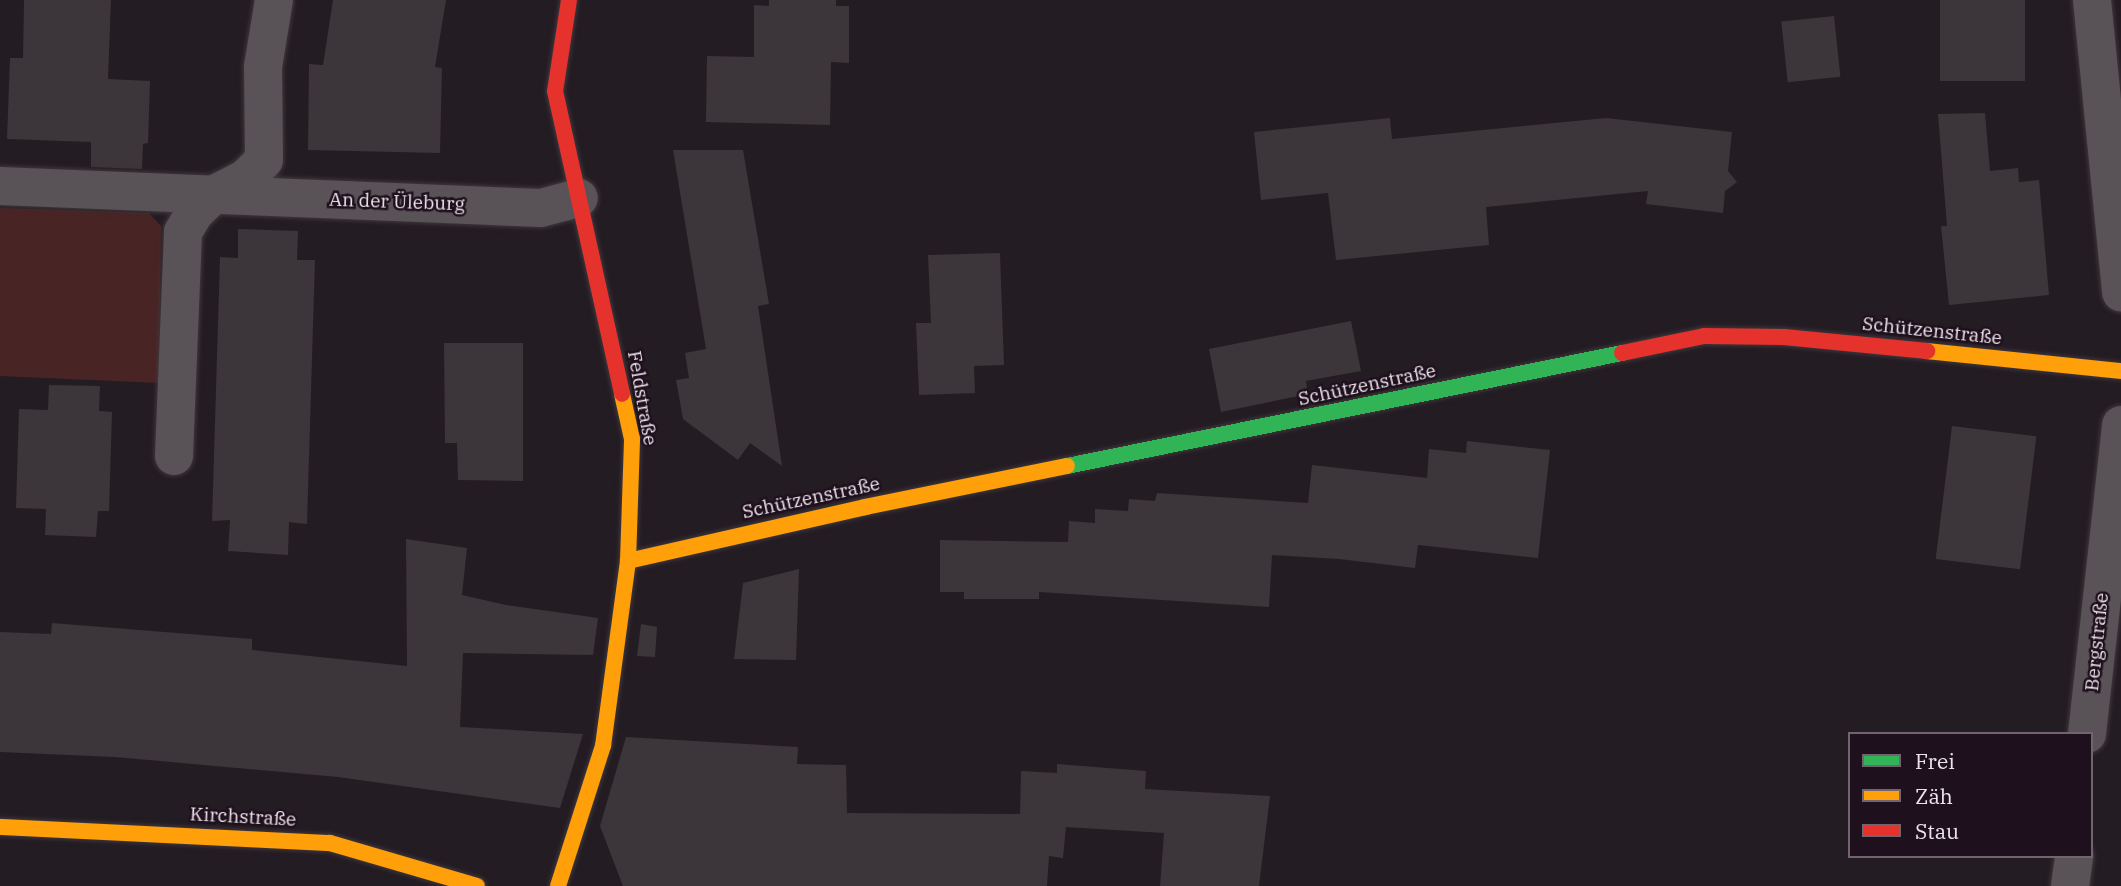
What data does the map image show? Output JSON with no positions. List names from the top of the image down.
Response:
{
  "streets": {
    "street": [
      "An der Üleburg",
      "Schützenstraße",
      "Feldstraße",
      "Bergstraße",
      "Kirchstraße"
    ]
  },
  "crossings": [
    ["An der Üleburg", "Feldstraße"],
    ["Schützenstraße", "Feldstraße"]
  ],
  "legend": ["Frei", "Zäh", "Stau"]
}
